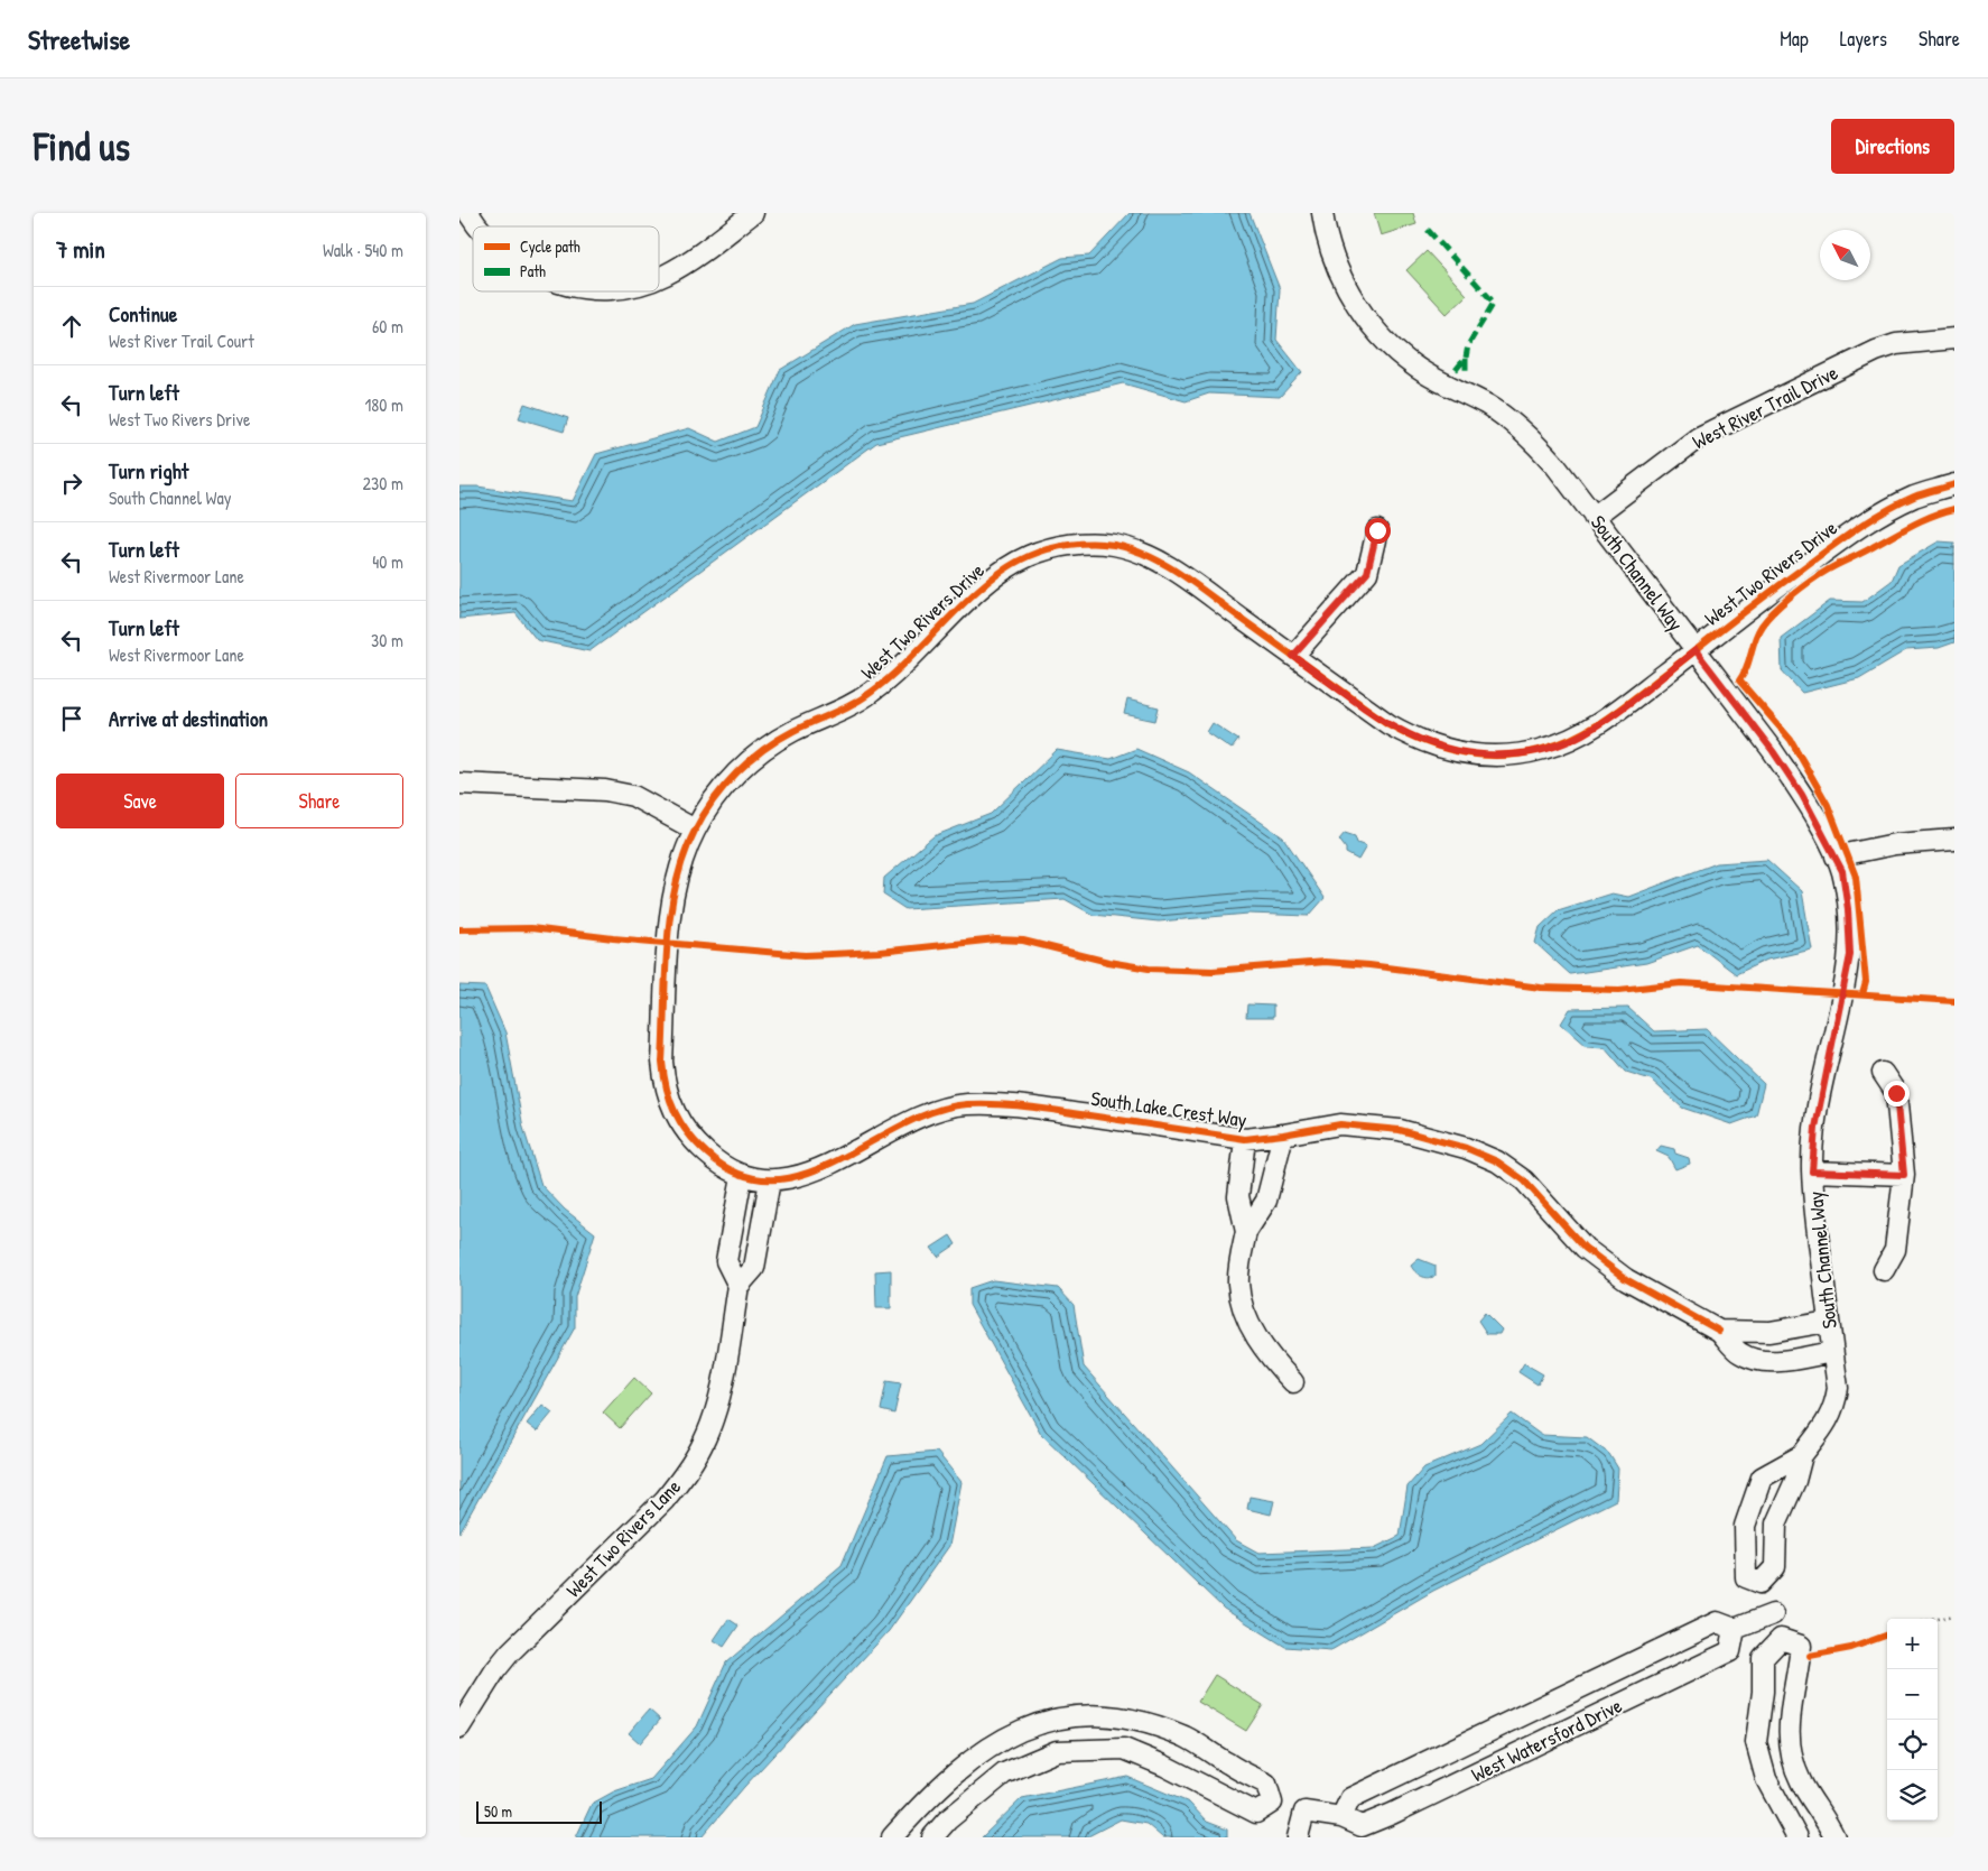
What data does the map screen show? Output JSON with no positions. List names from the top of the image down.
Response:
{
  "streets": {
    "street": [
      "West River Trail Drive",
      "South Channel Way",
      "West Two Rivers Drive",
      "South Lake Crest Way",
      "West Two Rivers Lane",
      "West Watersford Drive"
    ]
  },
  "crossings": [
    ["West River Trail Drive", "South Channel Way"],
    ["South Channel Way", "West Two Rivers Drive"],
    ["South Channel Way", "South Lake Crest Way"],
    ["South Channel Way", "West Watersford Drive"],
    ["West Two Rivers Drive", "South Lake Crest Way"],
    ["West Two Rivers Drive", "West Two Rivers Lane"]
  ],
  "legend": ["Cycle path", "Path"],
  "scale_bar": "50 m",
  "north": "top left",
  "page": {
    "header": "Streetwise",
    "nav": ["Map", "Layers", "Share"],
    "buttons": [
      "Directions",
      ["Save", "Share"]
    ],
    "title": "Find us",
    "heading": ["7 min", "Walk · 540 m"],
    "list": [
      ["Continue", "West River Trail Court", "60 m"],
      ["Turn left", "West Two Rivers Drive", "180 m"],
      ["Turn right", "South Channel Way", "230 m"],
      ["Turn left", "West Rivermoor Lane", "40 m"],
      ["Turn left", "West Rivermoor Lane", "30 m"],
      "Arrive at destination"
    ],
    "map_buttons": ["+", "−"],
    "scale": "50 m"
  }
}
